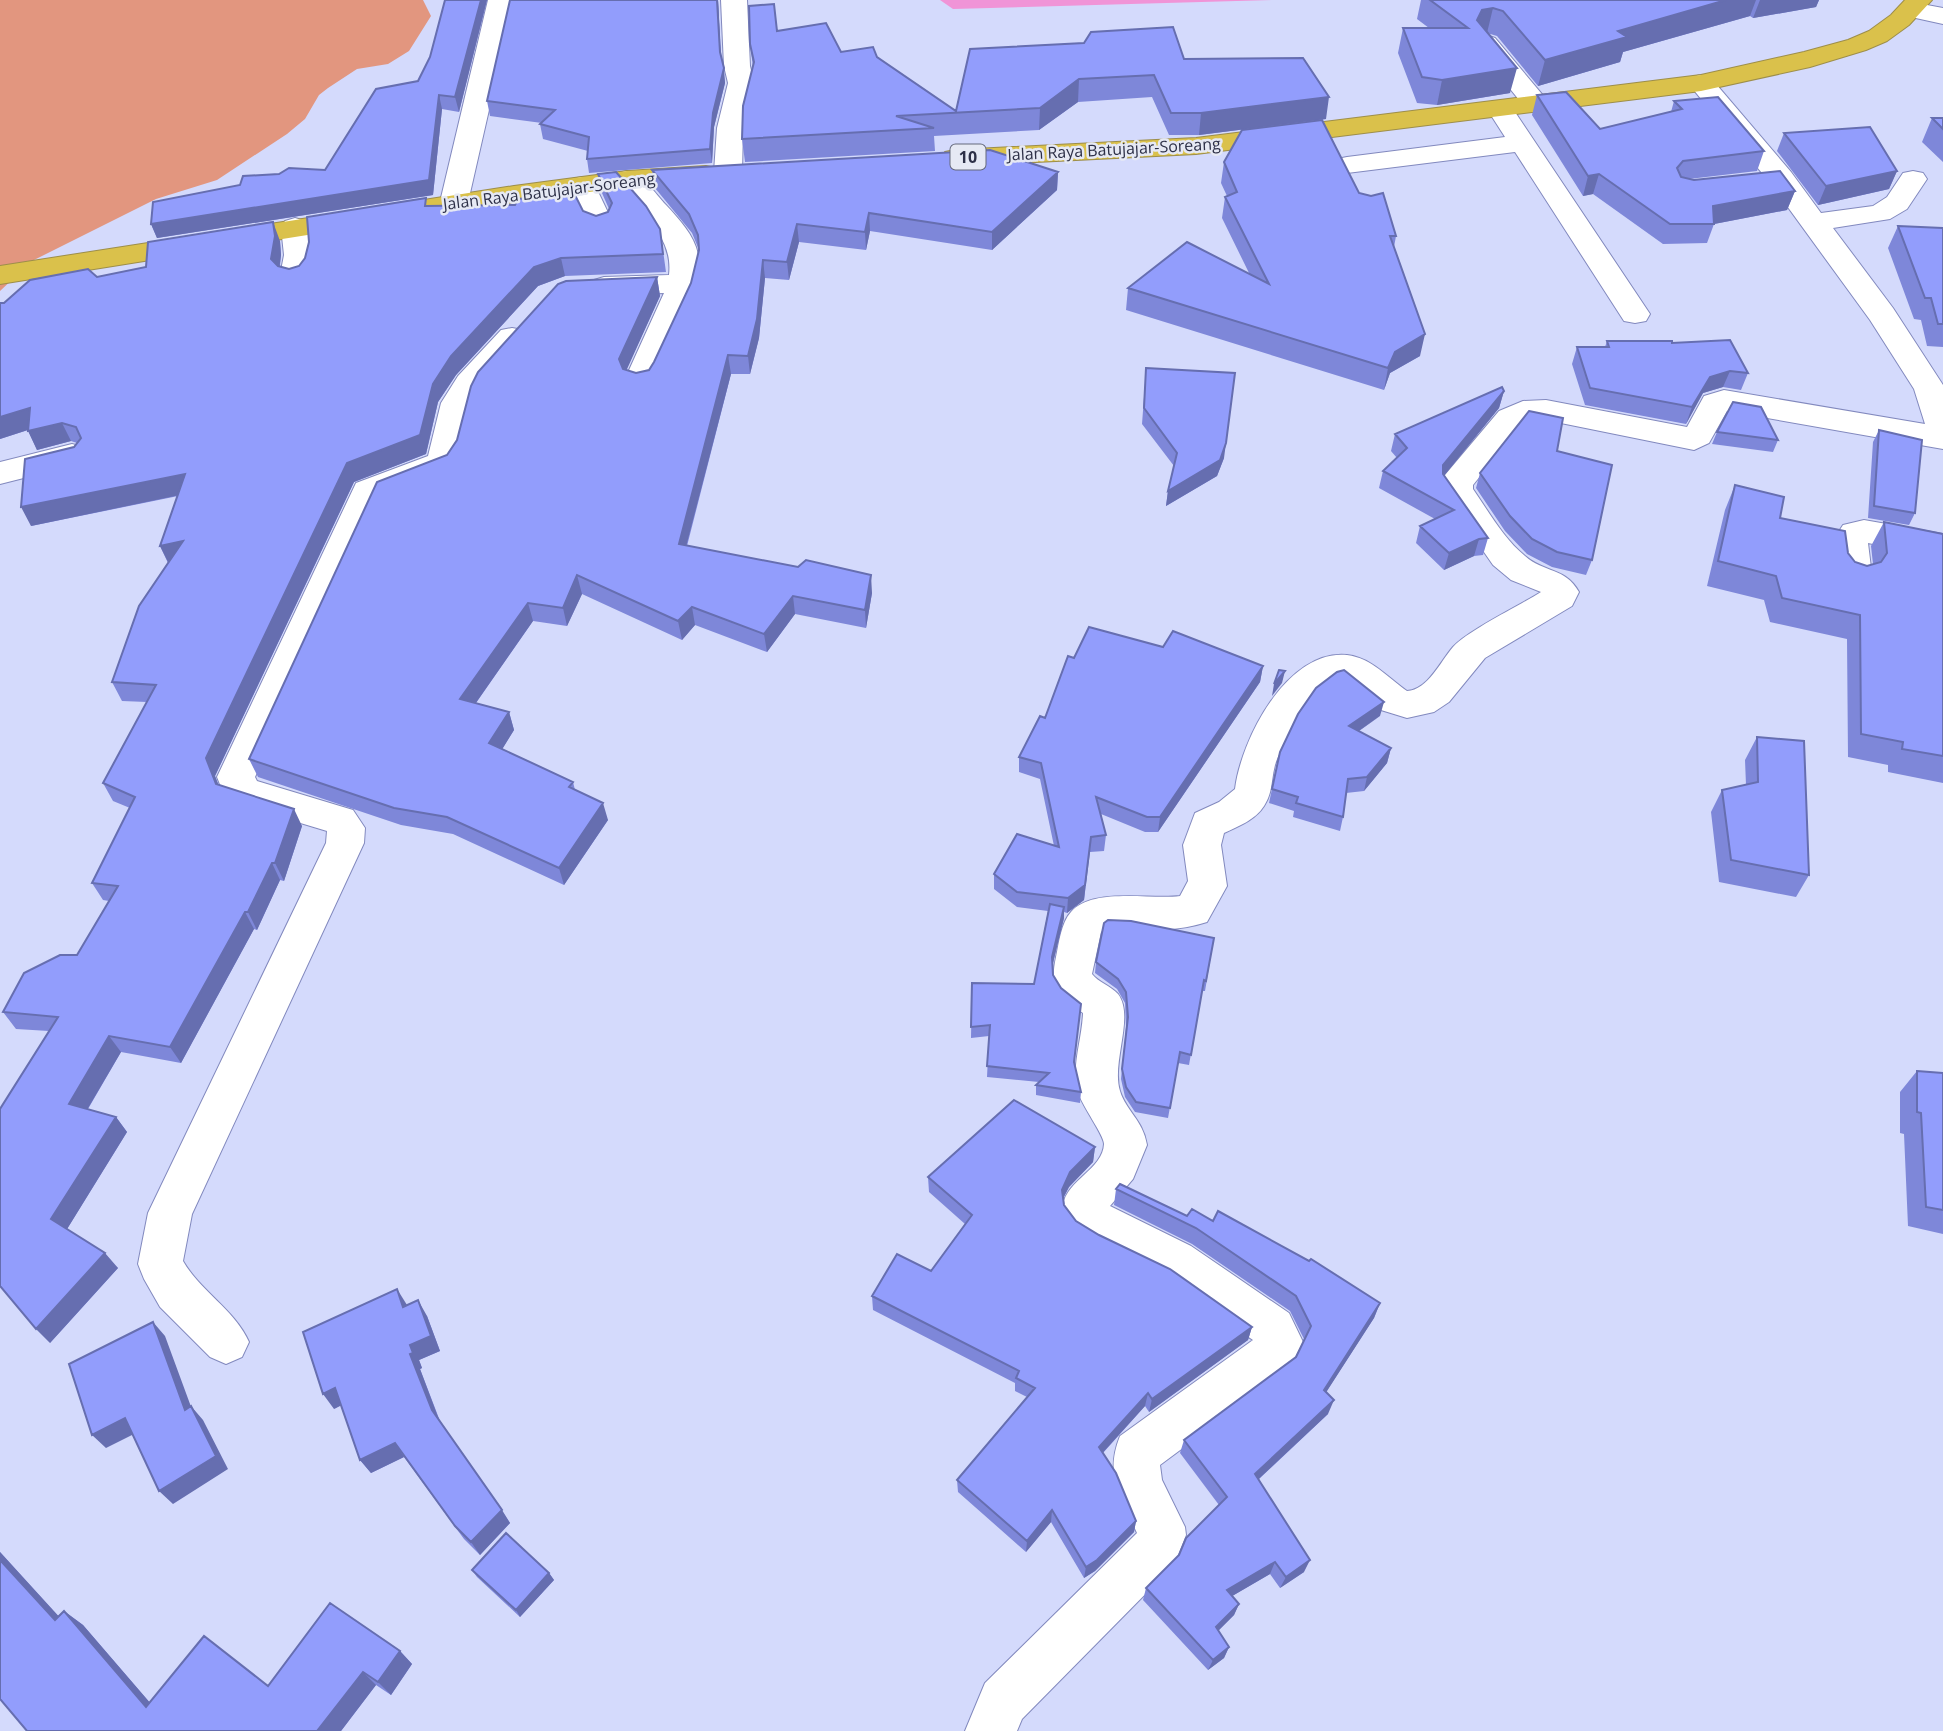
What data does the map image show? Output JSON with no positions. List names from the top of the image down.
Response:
{
  "streets": {
    "highway": ["Jalan Raya Batujajar-Soreang", "10"]
  }
}
